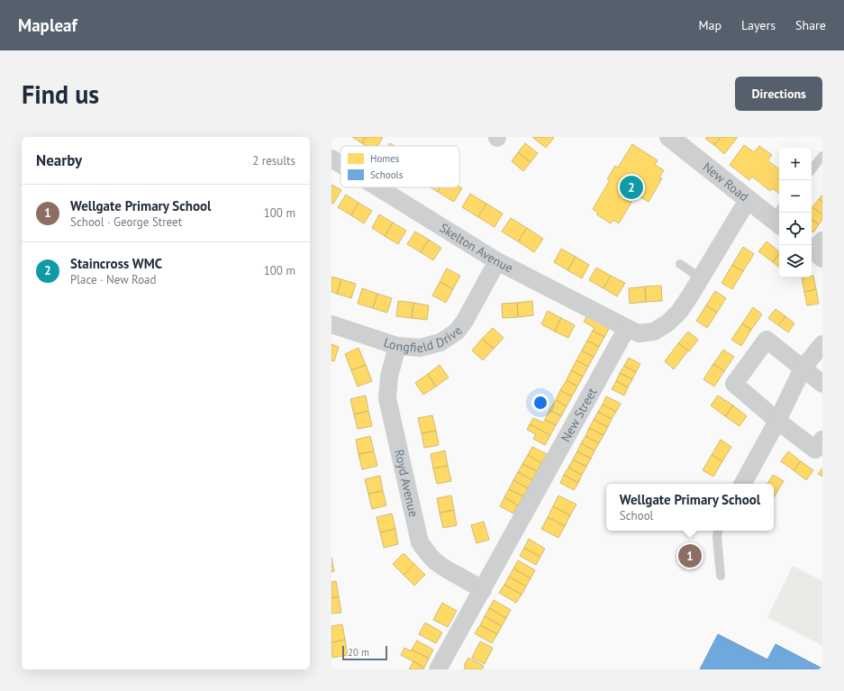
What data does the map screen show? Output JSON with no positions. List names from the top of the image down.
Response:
{
  "streets": {
    "street": [
      "New Road",
      "Skelton Avenue",
      "Longfield Drive",
      "New Street",
      "Royd Avenue"
    ]
  },
  "crossings": [
    ["Skelton Avenue", "Longfield Drive"],
    ["Skelton Avenue", "New Street"],
    ["Longfield Drive", "Royd Avenue"],
    ["New Street", "Royd Avenue"]
  ],
  "legend": ["Homes", "Schools"],
  "scale_bar": "20 m",
  "page": {
    "header": "Mapleaf",
    "nav": ["Map", "Layers", "Share"],
    "buttons": "Directions",
    "title": "Find us",
    "heading": ["Nearby", "2 results"],
    "map_buttons": ["+", "−"],
    "pins": ["2", "1"],
    "list": [
      {
        "mark": "1",
        "name": "Wellgate Primary School",
        "note": "School · George Street",
        "value": "100 m"
      },
      {
        "mark": "2",
        "name": "Staincross WMC",
        "note": "Place · New Road",
        "value": "100 m"
      }
    ],
    "popup": ["Wellgate Primary School", "School"],
    "scale": "20 m"
  }
}
